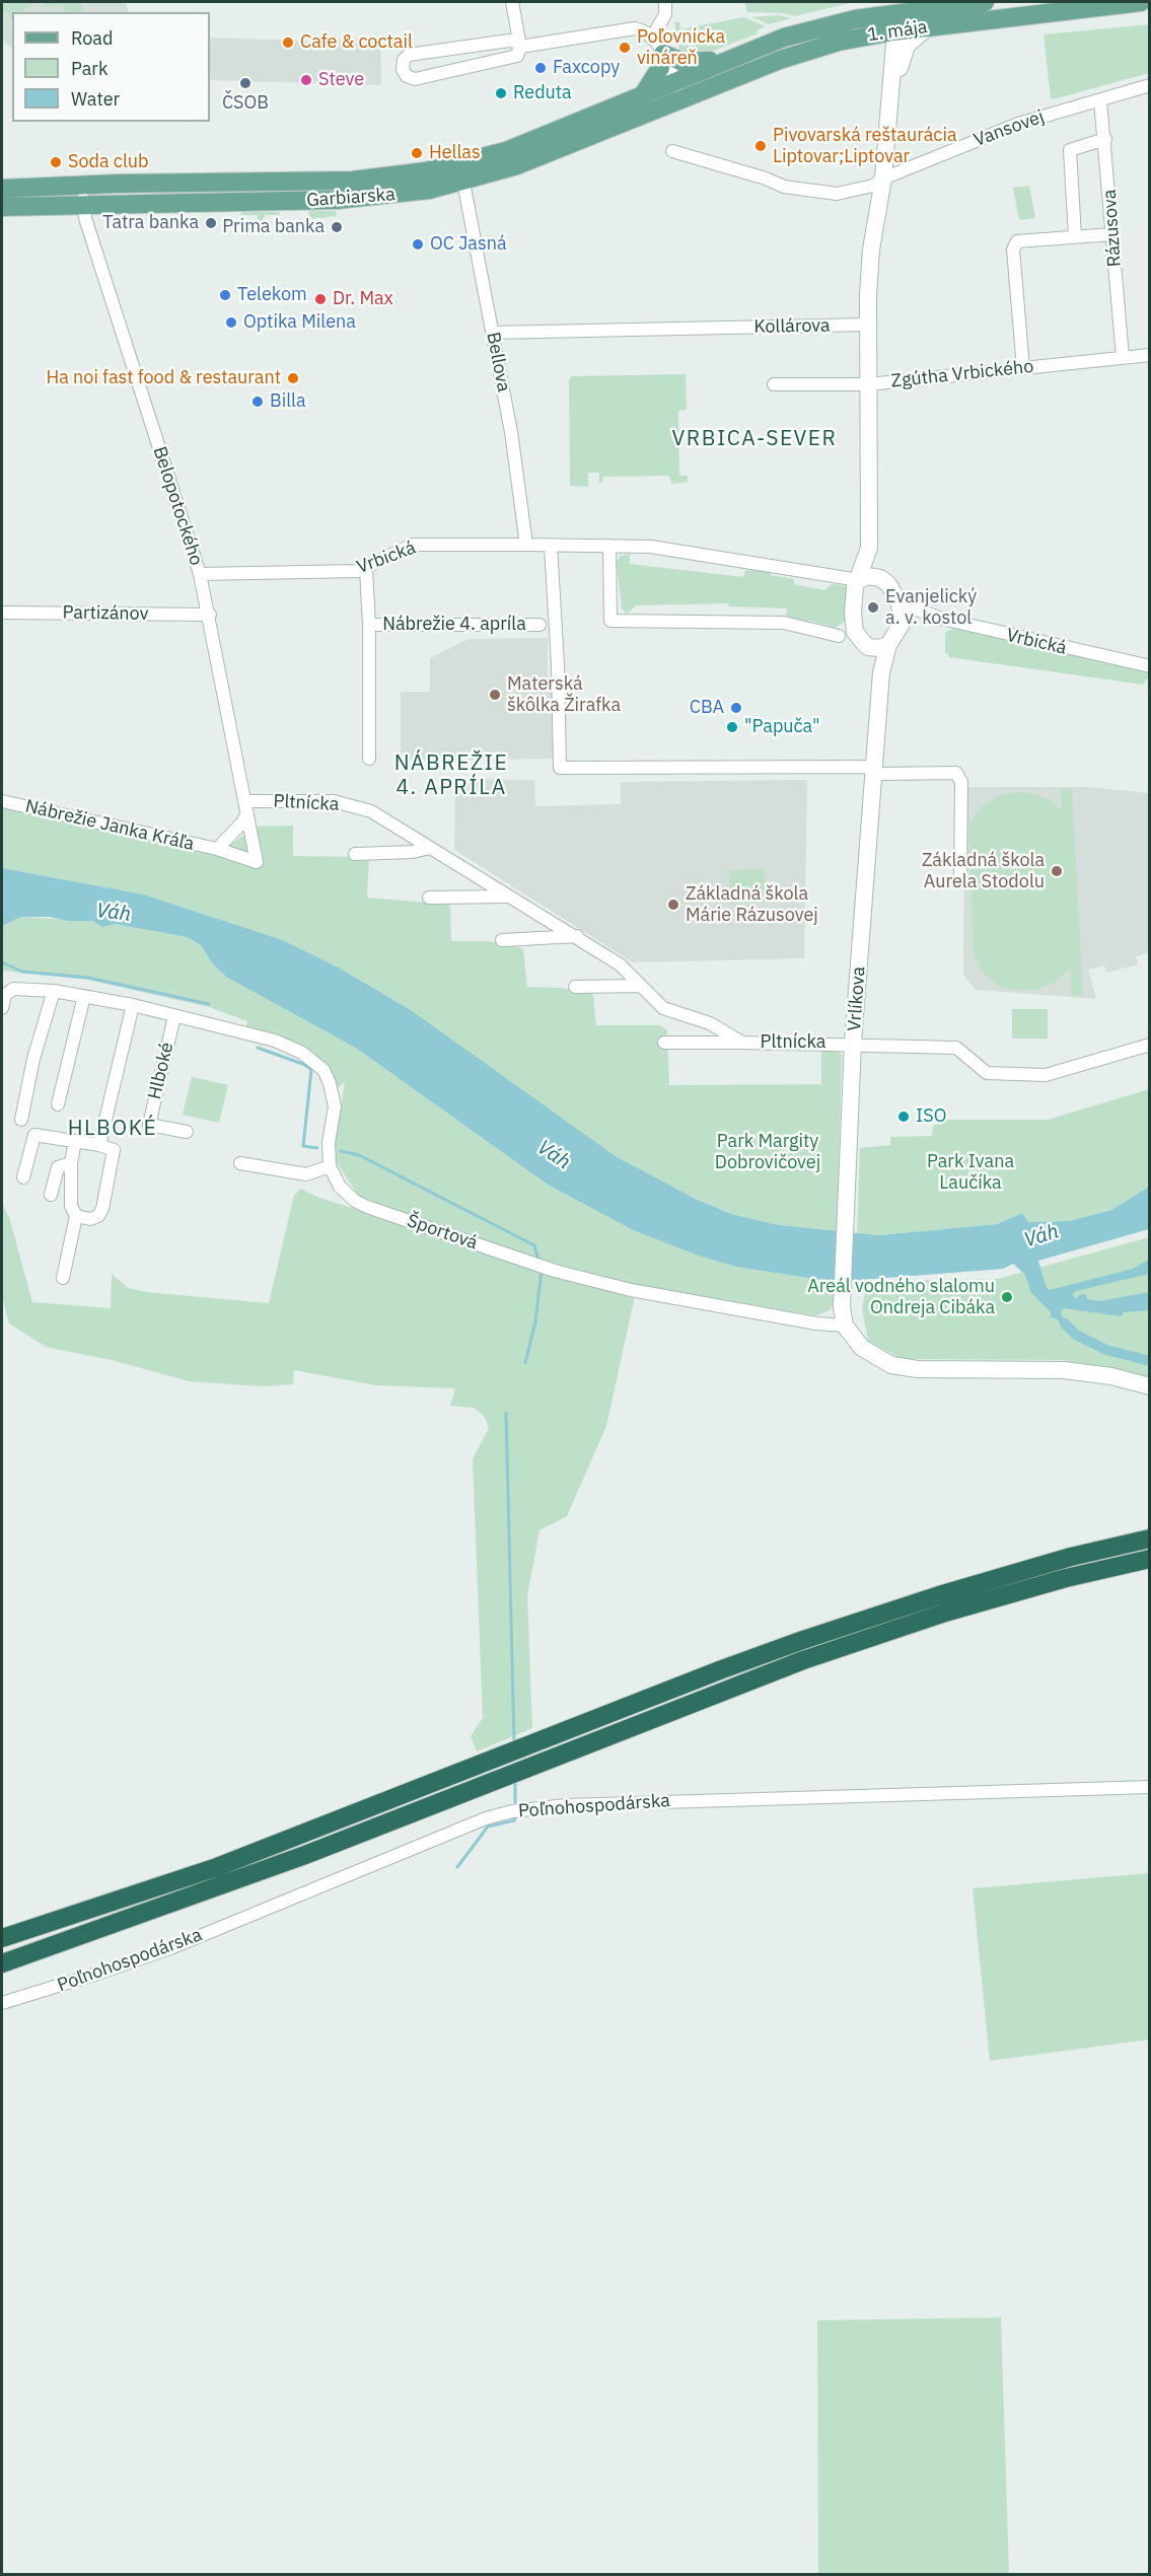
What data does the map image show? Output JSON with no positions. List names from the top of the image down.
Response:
{
  "streets": {
    "main road": ["1. mája", "Garbiarska"],
    "street": [
      "Vansovej",
      "Rázusova",
      "Kollárova",
      "Bellova",
      "Zgútha Vrbického",
      "Belopotockého",
      "Vrbická",
      "Partizánov",
      "Nábrežie 4. apríla",
      "Pltnícka",
      "Nábrežie Janka Kráľa",
      "Vrlíkova",
      "Hlboké",
      "Športová",
      "Poľnohospodárska"
    ]
  },
  "crossings": [
    ["1. mája", "Garbiarska"],
    ["Vansovej", "Rázusova"],
    ["Garbiarska", "Bellova"],
    ["Garbiarska", "Belopotockého"],
    ["Rázusova", "Zgútha Vrbického"],
    ["Kollárova", "Bellova"],
    ["Bellova", "Vrbická"],
    ["Belopotockého", "Vrbická"],
    ["Belopotockého", "Partizánov"],
    ["Belopotockého", "Pltnícka"],
    ["Belopotockého", "Nábrežie Janka Kráľa"],
    ["Vrbická", "Nábrežie 4. apríla"],
    ["Vrbická", "Vrlíkova"],
    ["Pltnícka", "Nábrežie Janka Kráľa"],
    ["Pltnícka", "Vrlíkova"],
    ["Vrlíkova", "Športová"]
  ],
  "districts": ["VRBICA-SEVER", "NÁBREŽIE 4. APRÍLA", "HLBOKÉ"],
  "water": ["Váh"],
  "parks": ["Park Margity Dobrovičovej", "Park Ivana Laučíka"],
  "places": [
    "Cafe & coctail",
    "Poľovnícka vináreň",
    "Faxcopy",
    "Steve",
    "ČSOB",
    "Reduta",
    "Pivovarská reštaurácia Liptovar;Liptovar",
    "Hellas",
    "Soda club",
    "Tatra banka",
    "Prima banka",
    "OC Jasná",
    "Telekom",
    "Dr. Max",
    "Optika Milena",
    "Ha noi fast food & restaurant",
    "Billa",
    "Evanjelický a. v. kostol",
    "Materská škôlka Žirafka",
    "CBA",
    "\"Papuča\"",
    "Základná škola Aurela Stodolu",
    "Základná škola Márie Rázusovej",
    "ISO",
    "Areál vodného slalomu Ondreja Cibáka"
  ],
  "legend": ["Road", "Park", "Water"]
}
